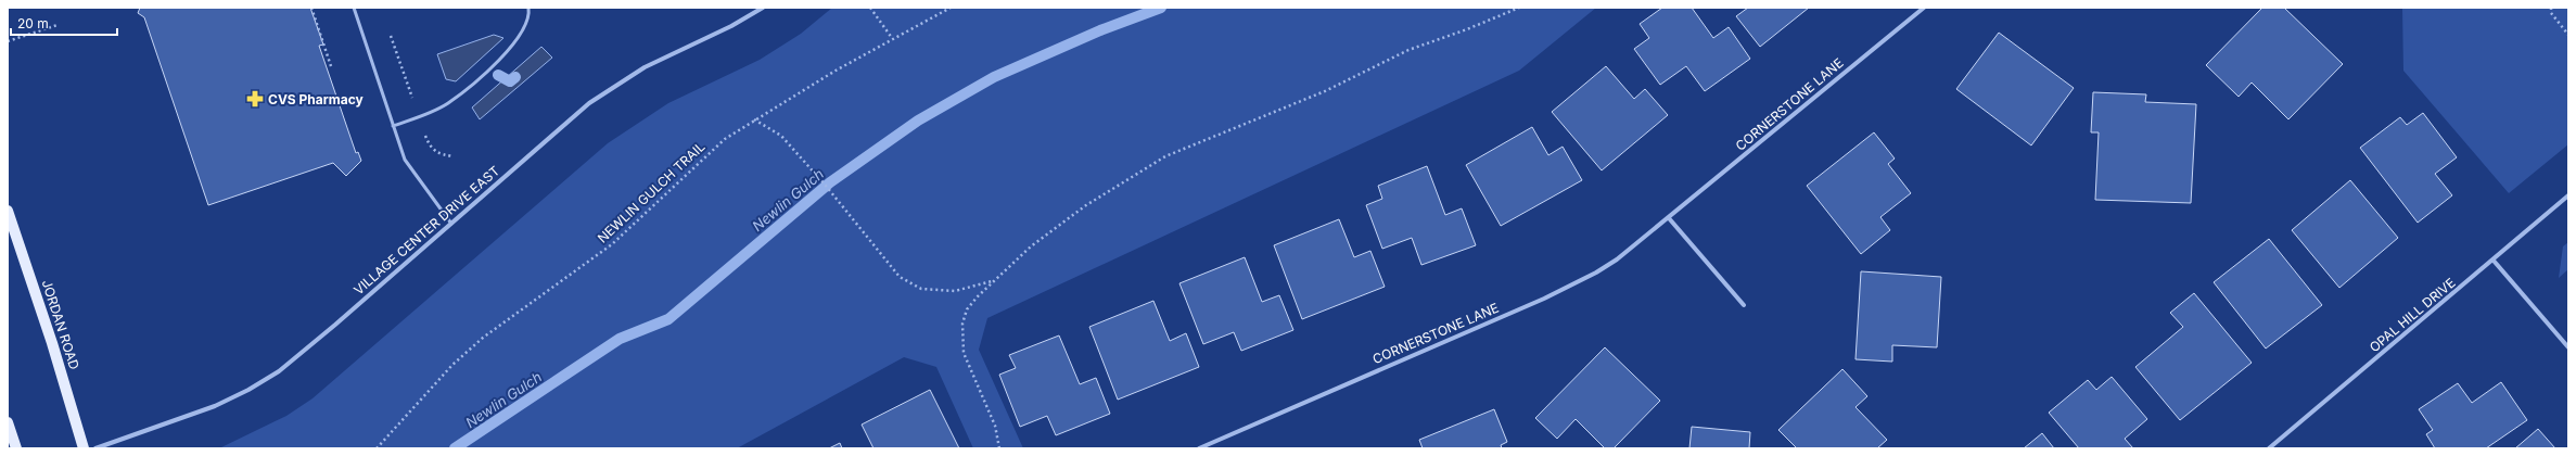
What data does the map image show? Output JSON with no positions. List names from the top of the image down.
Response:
{
  "streets": {
    "main road": ["JORDAN ROAD"],
    "street": ["CORNERSTONE LANE", "VILLAGE CENTER DRIVE EAST", "OPAL HILL DRIVE"],
    "path": ["NEWLIN GULCH TRAIL"]
  },
  "water": ["Newlin Gulch"],
  "places": {
    "pharmacy": ["CVS Pharmacy"]
  },
  "scale_bar": "20 m"
}
